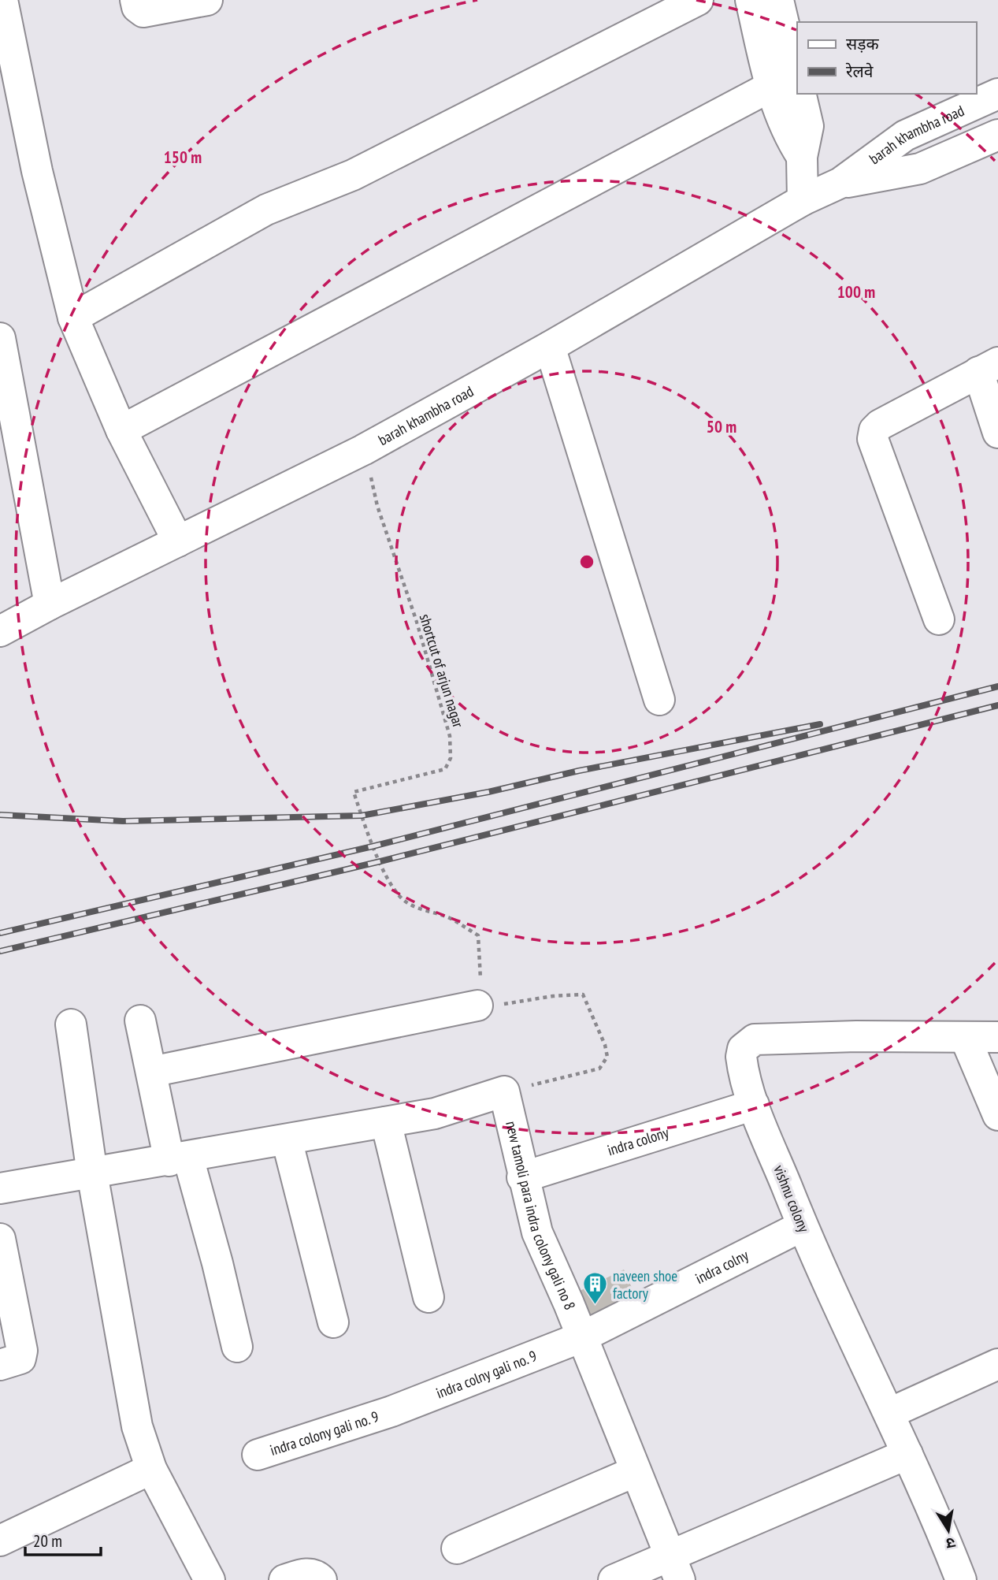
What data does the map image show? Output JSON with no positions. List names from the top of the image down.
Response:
{
  "streets": {
    "street": [
      "barah khambha road",
      "indra colony",
      "vishnu colony",
      "new tamoli para indra colony gali no 8",
      "indra colny",
      "indra colny gali no. 9",
      "indra colony gali no. 9"
    ],
    "path": ["shortcut of arjun nagar"]
  },
  "crossings": [
    ["barah khambha road", "shortcut of arjun nagar"],
    ["indra colony", "vishnu colony"],
    ["indra colony", "new tamoli para indra colony gali no 8"],
    ["vishnu colony", "indra colny"],
    ["new tamoli para indra colony gali no 8", "indra colny"],
    ["new tamoli para indra colony gali no 8", "indra colny gali no. 9"],
    ["indra colny", "indra colny gali no. 9"],
    ["indra colny gali no. 9", "indra colony gali no. 9"]
  ],
  "places": {
    "building": ["naveen shoe factory"]
  },
  "legend": ["सड़क", "रेलवे"],
  "scale_bar": "20 m",
  "north": "bottom",
  "rings": ["150 m", "100 m", "50 m"]
}
